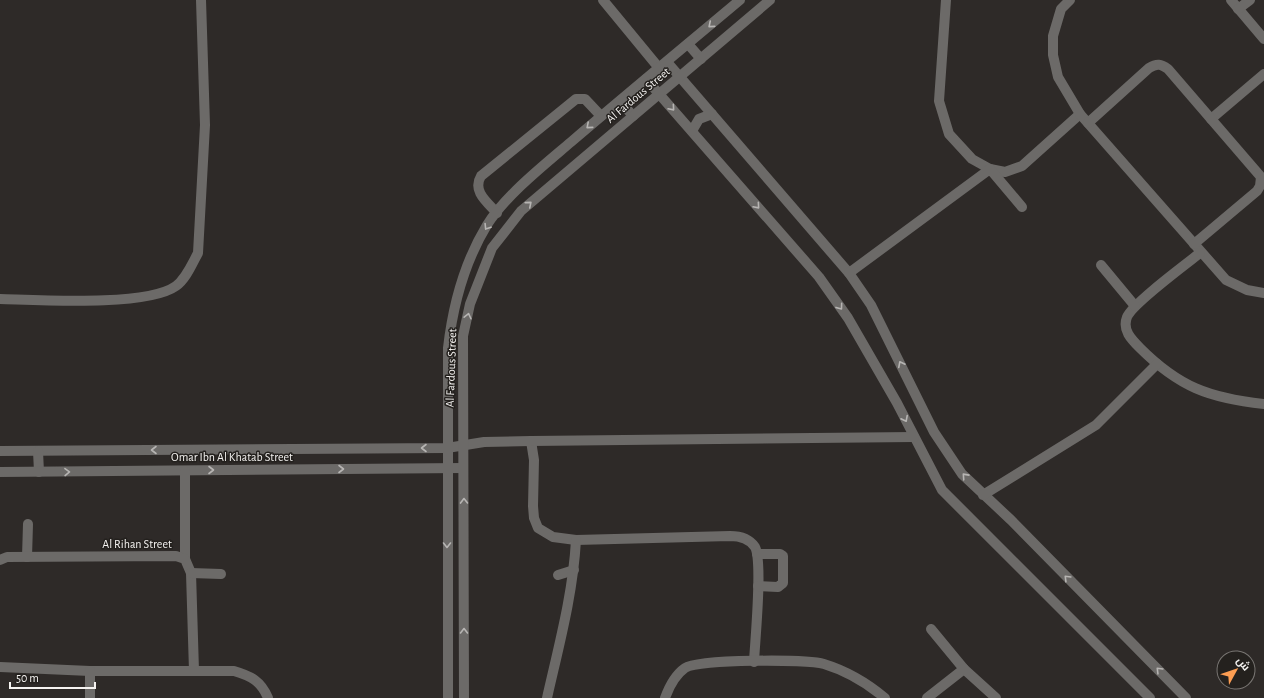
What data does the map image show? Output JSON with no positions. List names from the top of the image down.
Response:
{
  "streets": {
    "street": ["Al Fardous Street", "Omar Ibn Al Khatab Street", "Al Rihan Street"]
  },
  "crossings": [
    ["Al Fardous Street", "Omar Ibn Al Khatab Street"]
  ],
  "scale_bar": "50 m",
  "north": "top right"
}
